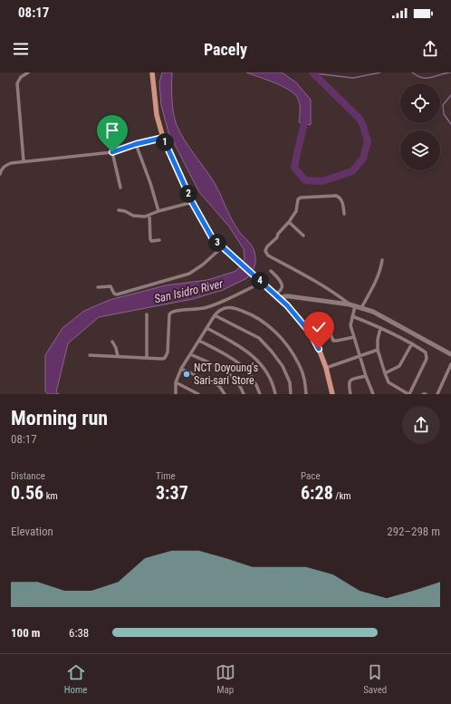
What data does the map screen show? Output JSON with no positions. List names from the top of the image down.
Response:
{
  "water": ["San Isidro River"],
  "places": ["NCT Doyoung's Sari-sari Store"],
  "page": {
    "status": "08:17",
    "header": "Pacely",
    "pins": [
      "1",
      "2",
      "3",
      "4"
    ],
    "heading": ["Morning run", "08:17"],
    "stats": [
      ["Distance", "0.56 km"],
      ["Time", "3:37"],
      ["Pace", "6:28 /km"]
    ],
    "chart": ["Elevation", "292–298 m"],
    "list": [
      {
        "name": "100 m",
        "note": "6:38"
      }
    ],
    "tabs": ["Home", "Map", "Saved"]
  }
}
